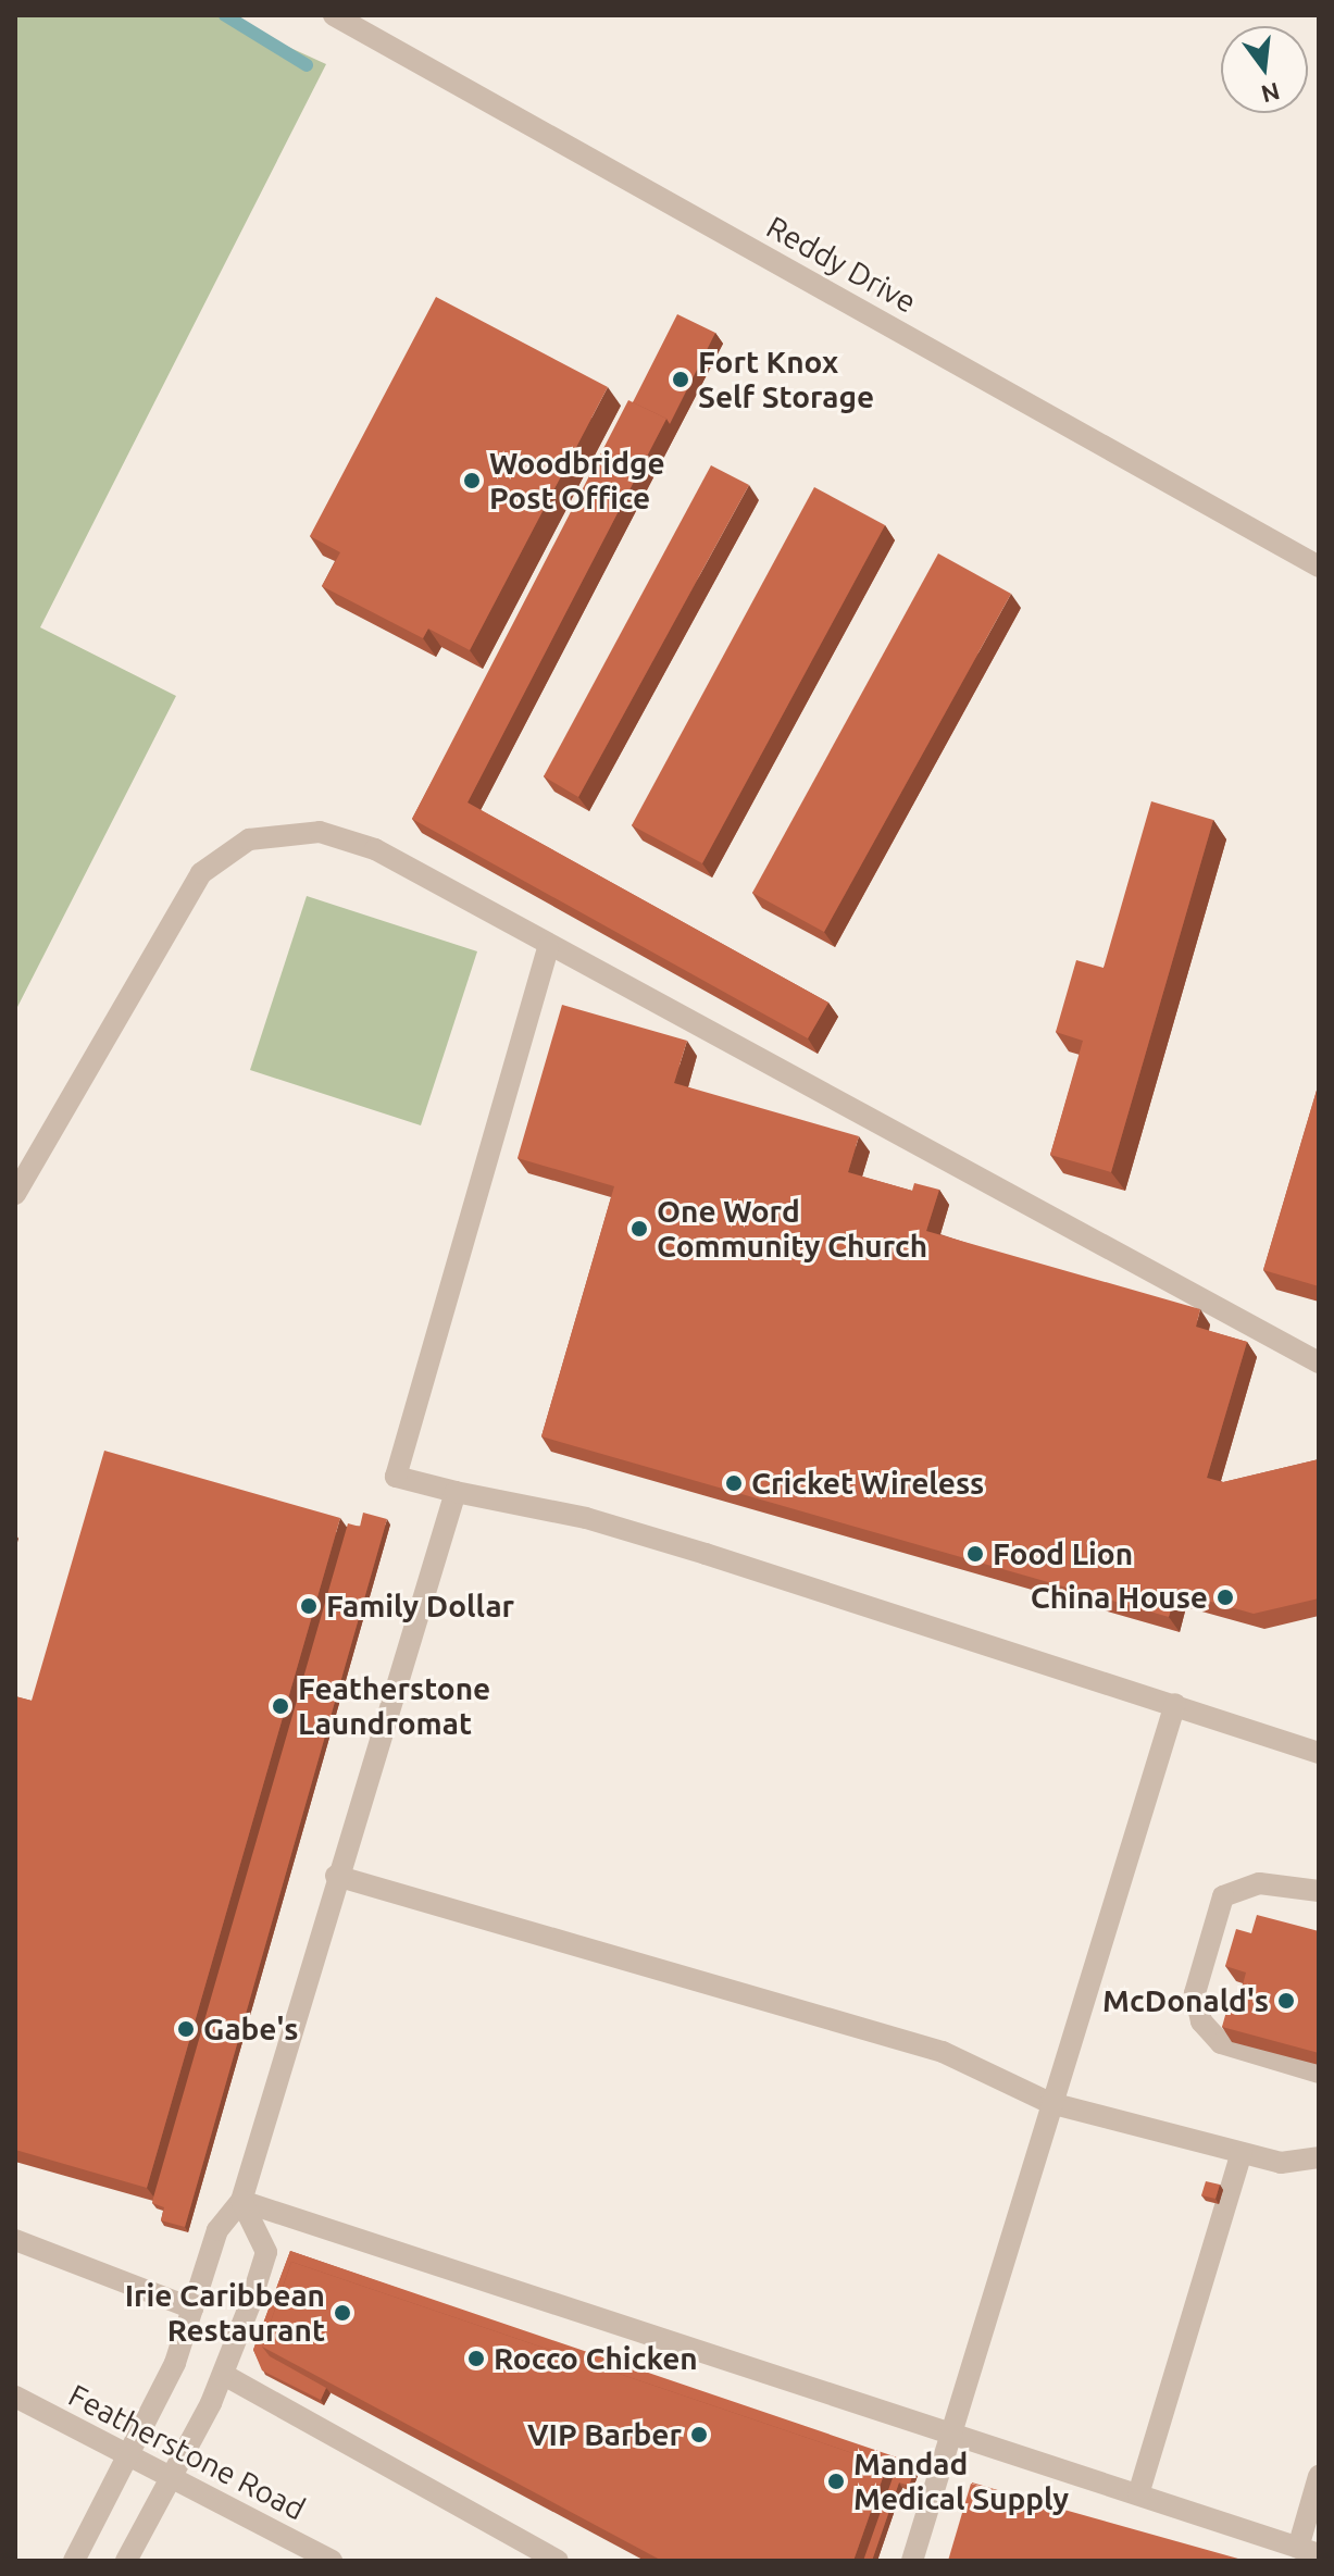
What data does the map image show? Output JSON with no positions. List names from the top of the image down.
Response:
{
  "streets": {
    "street": ["Reddy Drive", "Featherstone Road"]
  },
  "places": [
    "Fort Knox Self Storage",
    "Woodbridge Post Office",
    "One Word Community Church",
    "Cricket Wireless",
    "Food Lion",
    "China House",
    "Family Dollar",
    "Featherstone Laundromat",
    "McDonald's",
    "Gabe's",
    "Irie Caribbean Restaurant",
    "Rocco Chicken",
    "VIP Barber",
    "Mandad Medical Supply"
  ],
  "north": "bottom"
}
